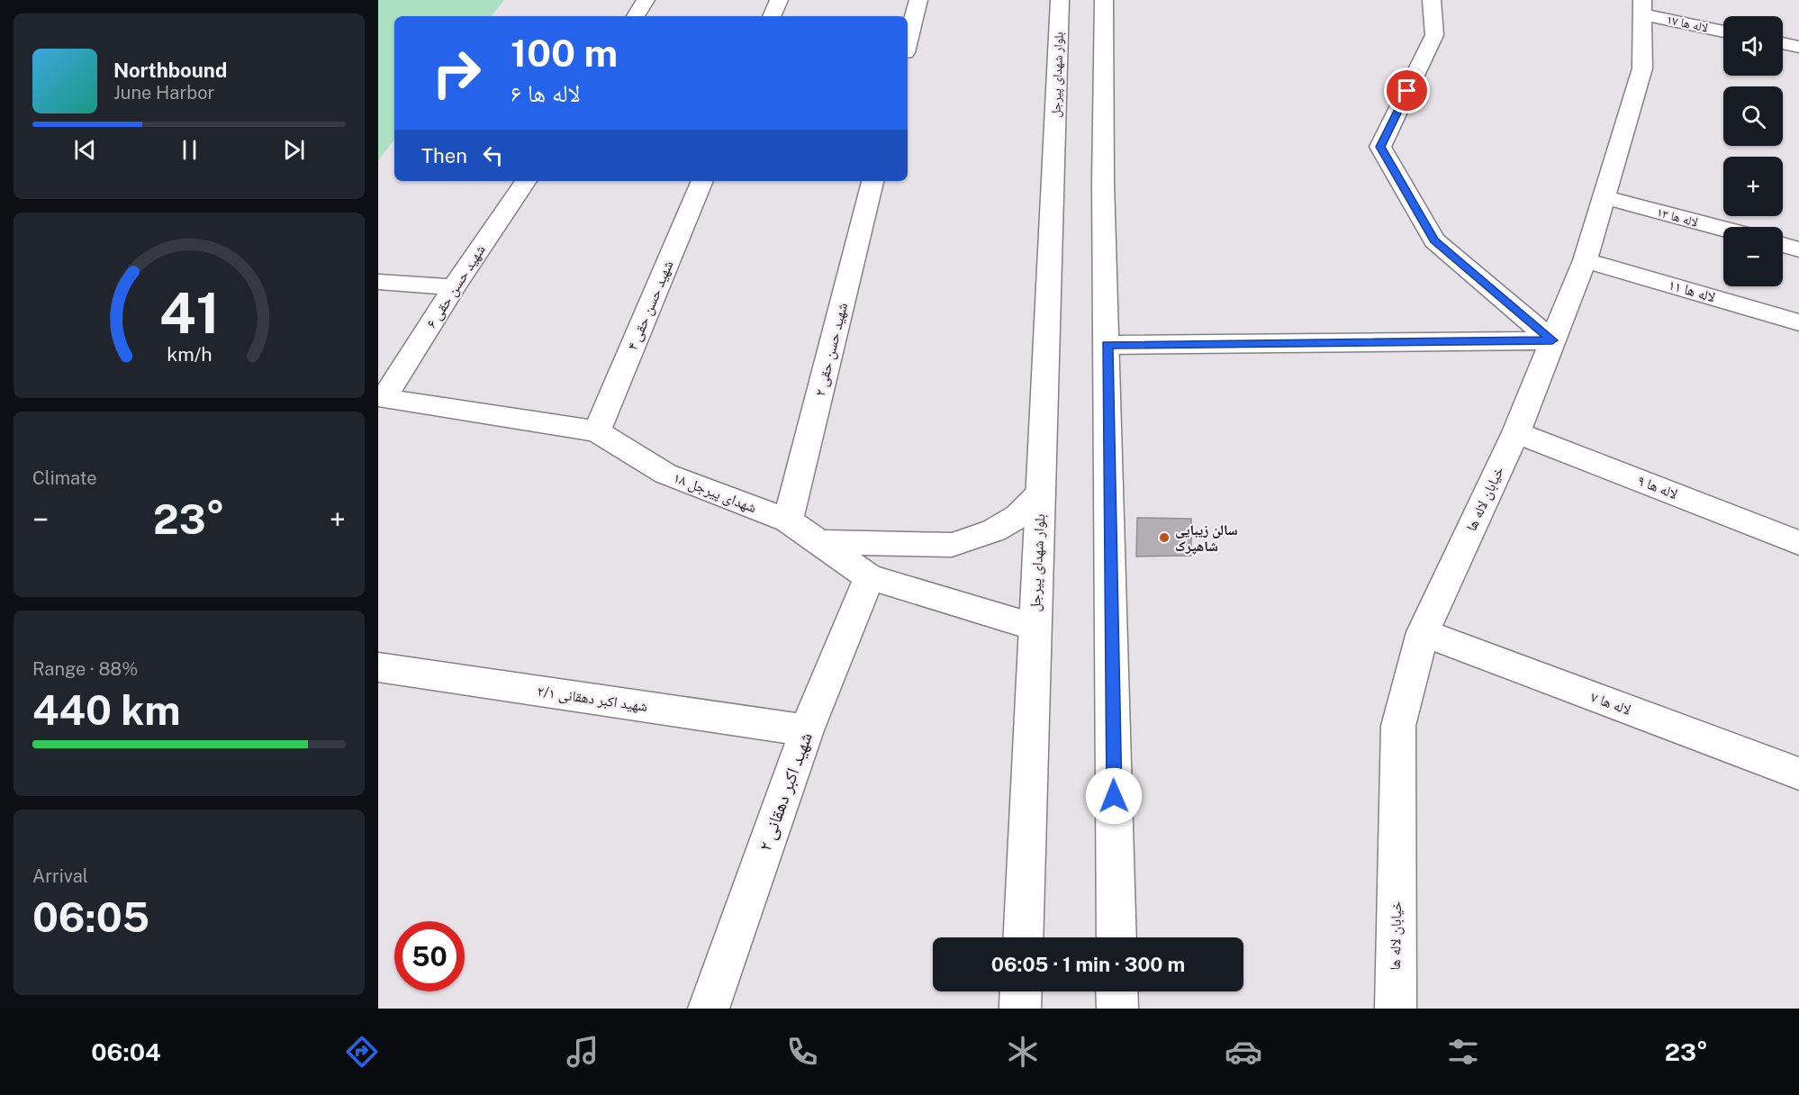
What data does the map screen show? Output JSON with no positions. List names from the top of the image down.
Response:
{
  "streets": {
    "street": [
      "لاله ها ۱۷",
      "بلوار شهدای پیرجل",
      "لاله ها ۱۳",
      "شهید حسن حقی ۶",
      "لاله ها ۱۱",
      "شهید حسن حقی ۴",
      "شهید حسن حقی ۲",
      "لاله ها ۹",
      "شهدای پیرجل ۱۸",
      "خیابان لاله ها",
      "شهید اکبر دهقانی ۲/۱",
      "لاله ها ۷",
      "شهید اکبر دهقانی ۲"
    ]
  },
  "crossings": [
    ["لاله ها ۱۷", "خیابان لاله ها"],
    ["بلوار شهدای پیرجل", "شهدای پیرجل ۱۸"],
    ["لاله ها ۱۳", "خیابان لاله ها"],
    ["شهید حسن حقی ۶", "شهدای پیرجل ۱۸"],
    ["لاله ها ۱۱", "خیابان لاله ها"],
    ["شهید حسن حقی ۴", "شهدای پیرجل ۱۸"],
    ["شهید حسن حقی ۲", "شهدای پیرجل ۱۸"],
    ["لاله ها ۹", "خیابان لاله ها"],
    ["شهدای پیرجل ۱۸", "شهید اکبر دهقانی ۲"],
    ["خیابان لاله ها", "لاله ها ۷"],
    ["شهید اکبر دهقانی ۲/۱", "شهید اکبر دهقانی ۲"]
  ],
  "places": ["سالن زیبایی شاهپرک"],
  "page": {
    "map_buttons": ["+", "−"],
    "turn": ["100 m", "لاله ها ۶"],
    "song": ["Northbound", "June Harbor"],
    "then": "Then",
    "tile": [
      "Climate",
      ["Range · 88%", "440 km"],
      ["Arrival", "06:05"]
    ],
    "heat": ["−", "23°", "+"],
    "limit": "50",
    "trip": "06:05 · 1 min · 300 m",
    "tabs": ["06:04", "23°"],
    "gauge": ["41", "km/h"]
  }
}
